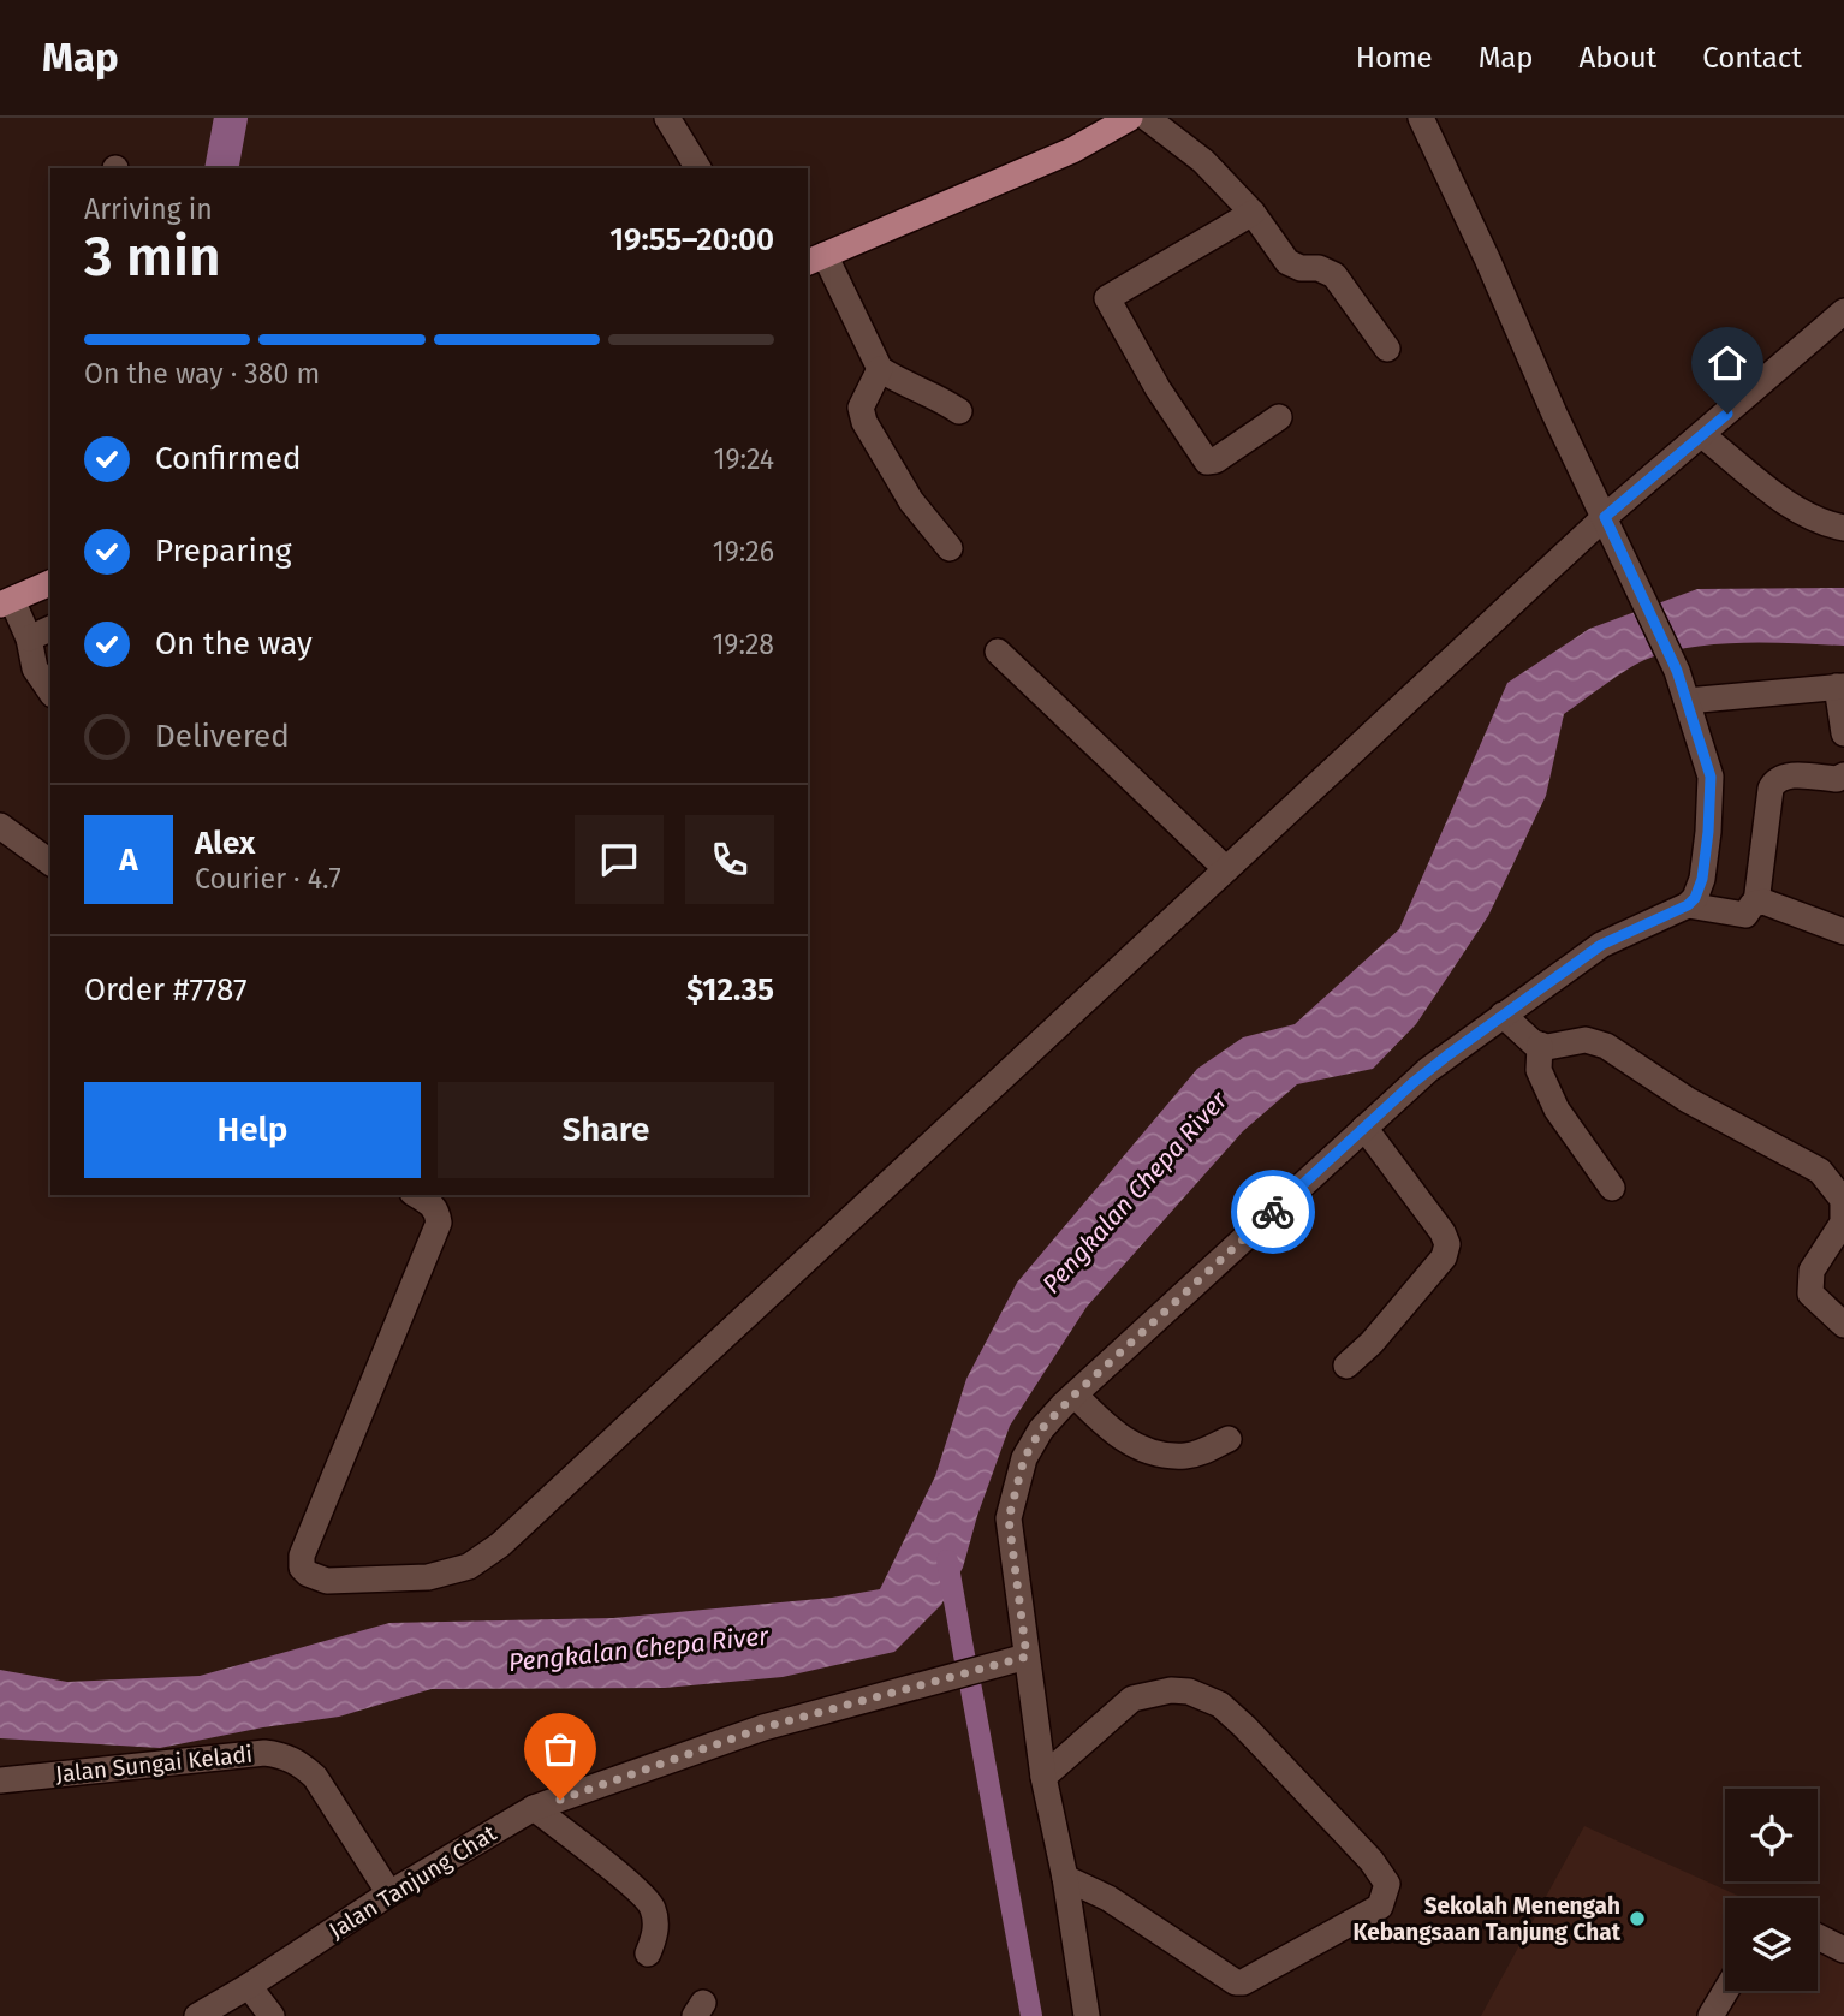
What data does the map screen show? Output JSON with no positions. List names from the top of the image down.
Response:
{
  "streets": {
    "street": ["Jalan Sungai Keladi", "Jalan Tanjung Chat"]
  },
  "crossings": [
    ["Jalan Sungai Keladi", "Jalan Tanjung Chat"]
  ],
  "water": ["Pengkalan Chepa River"],
  "places": ["Sekolah Menengah Kebangsaan Tanjung Chat"],
  "page": {
    "header": "Map",
    "nav": [
      "Home",
      "Map",
      "About",
      "Contact"
    ],
    "heading": ["3 min", "Arriving in", "19:55–20:00"],
    "panel": [
      "Alex",
      "Courier · 4.7",
      "Order #7787",
      "$12.35"
    ],
    "bar": "On the way · 380 m",
    "list": [
      ["Confirmed", "19:24"],
      ["Preparing", "19:26"],
      ["On the way", "19:28"],
      "Delivered"
    ],
    "round": "A",
    "buttons": ["Help", "Share"]
  }
}
